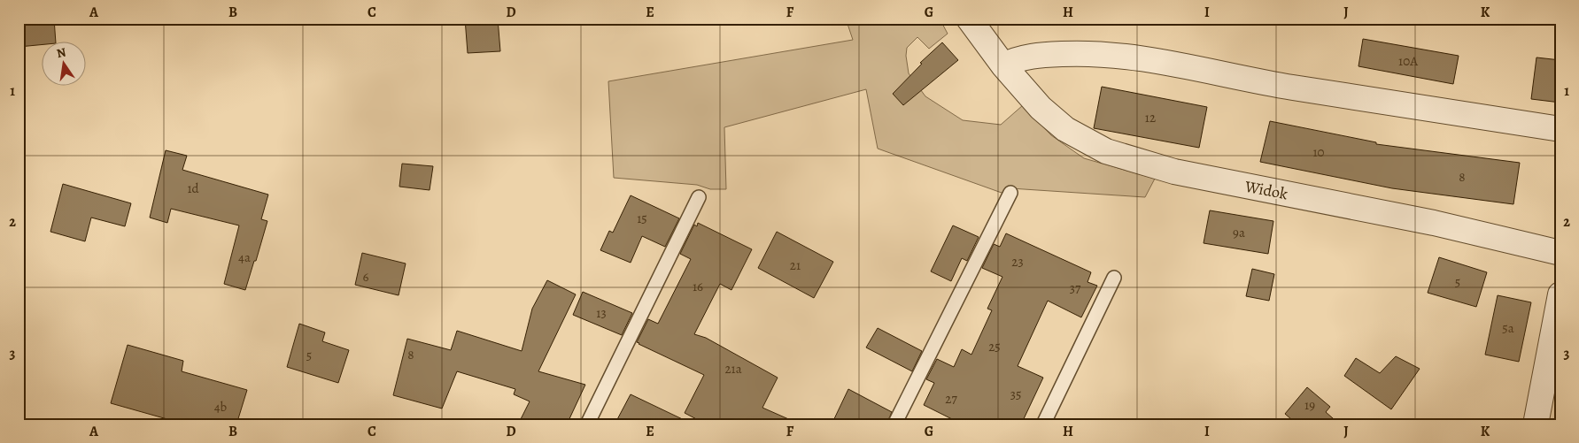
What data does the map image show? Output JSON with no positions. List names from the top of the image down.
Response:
{
  "streets": {
    "street": ["Widok"]
  },
  "house_numbers": [
    "10A",
    "12",
    "10",
    "8",
    "1d",
    "15",
    "9a",
    "4a",
    "23",
    "21",
    "6",
    "5",
    "16",
    "37",
    "13",
    "5a",
    "25",
    "8",
    "5",
    "21a",
    "35",
    "27",
    "19",
    "4b"
  ],
  "north": "top",
  "grid": {
    "columns": [
      "A",
      "B",
      "C",
      "D",
      "E",
      "F",
      "G",
      "H",
      "I",
      "J",
      "K"
    ],
    "rows": ["1", "2", "3"]
  }
}
